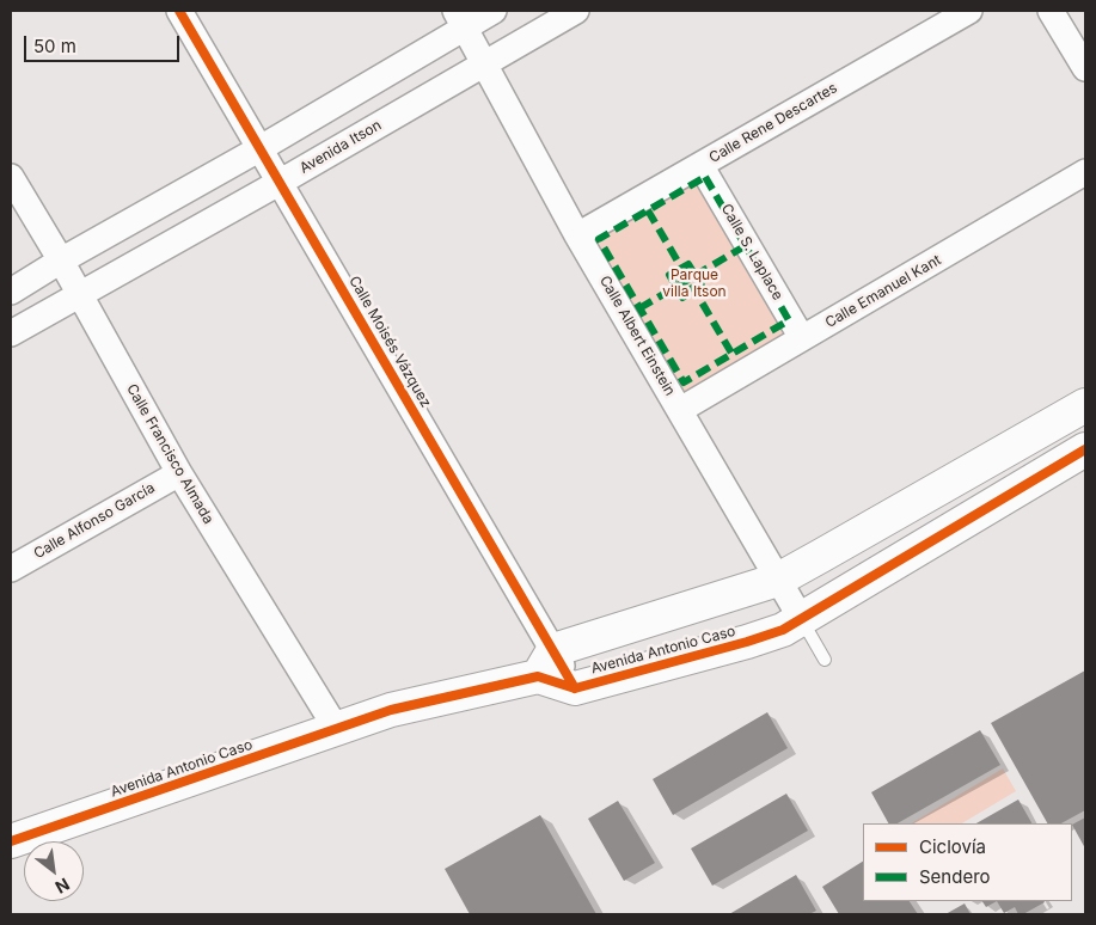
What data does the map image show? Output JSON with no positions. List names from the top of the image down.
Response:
{
  "streets": {
    "street": [
      "Calle Rene Descartes",
      "Avenida Itson",
      "Calle S. Laplace",
      "Calle Emanuel Kant",
      "Calle Albert Einstein",
      "Calle Moisés Vázquez",
      "Calle Francisco Almada",
      "Calle Alfonso García",
      "Avenida Antonio Caso"
    ]
  },
  "crossings": [
    ["Calle Rene Descartes", "Calle S. Laplace"],
    ["Calle Rene Descartes", "Calle Albert Einstein"],
    ["Avenida Itson", "Calle Albert Einstein"],
    ["Avenida Itson", "Calle Moisés Vázquez"],
    ["Avenida Itson", "Calle Francisco Almada"],
    ["Calle S. Laplace", "Calle Emanuel Kant"],
    ["Calle Emanuel Kant", "Calle Albert Einstein"],
    ["Calle Albert Einstein", "Avenida Antonio Caso"],
    ["Calle Moisés Vázquez", "Avenida Antonio Caso"],
    ["Calle Francisco Almada", "Calle Alfonso García"],
    ["Calle Francisco Almada", "Avenida Antonio Caso"]
  ],
  "parks": ["Parque villa Itson"],
  "legend": ["Ciclovía", "Sendero"],
  "scale_bar": "50 m",
  "north": "bottom right"
}
